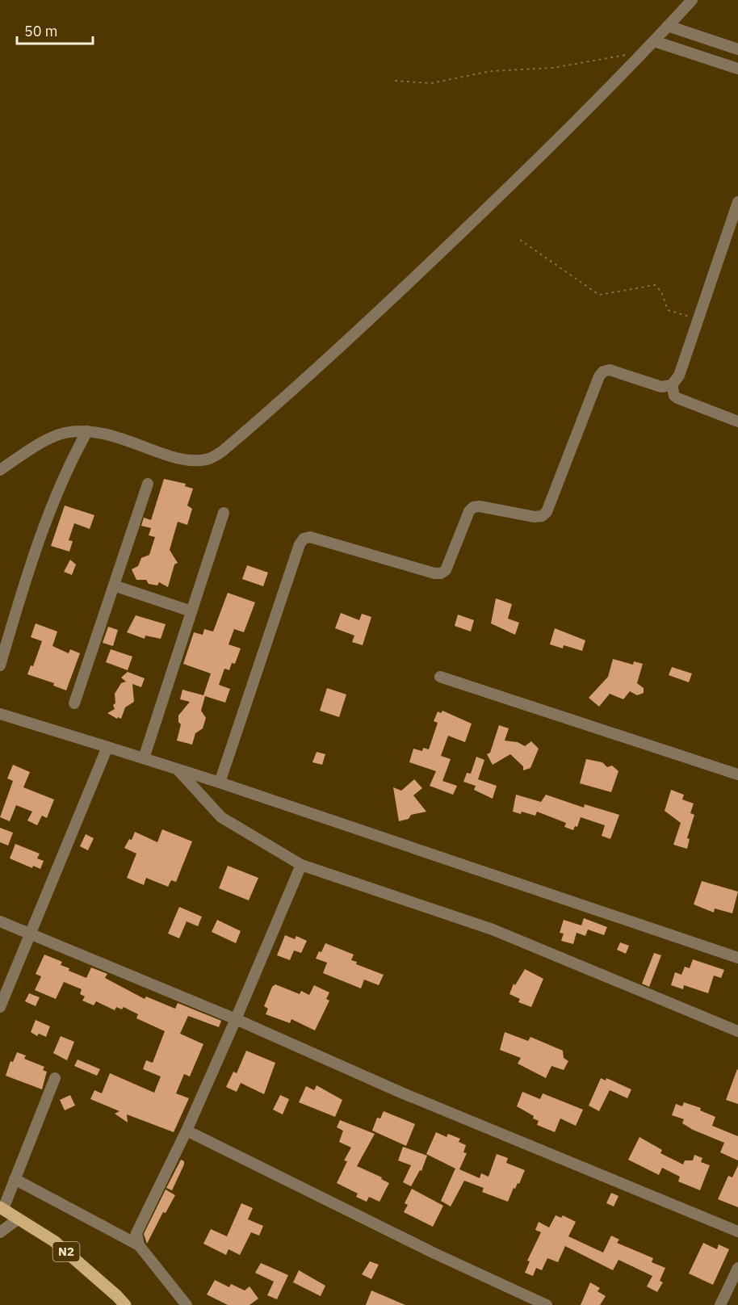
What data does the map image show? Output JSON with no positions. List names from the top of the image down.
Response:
{
  "streets": {
    "main road": ["N2"]
  },
  "scale_bar": "50 m"
}
